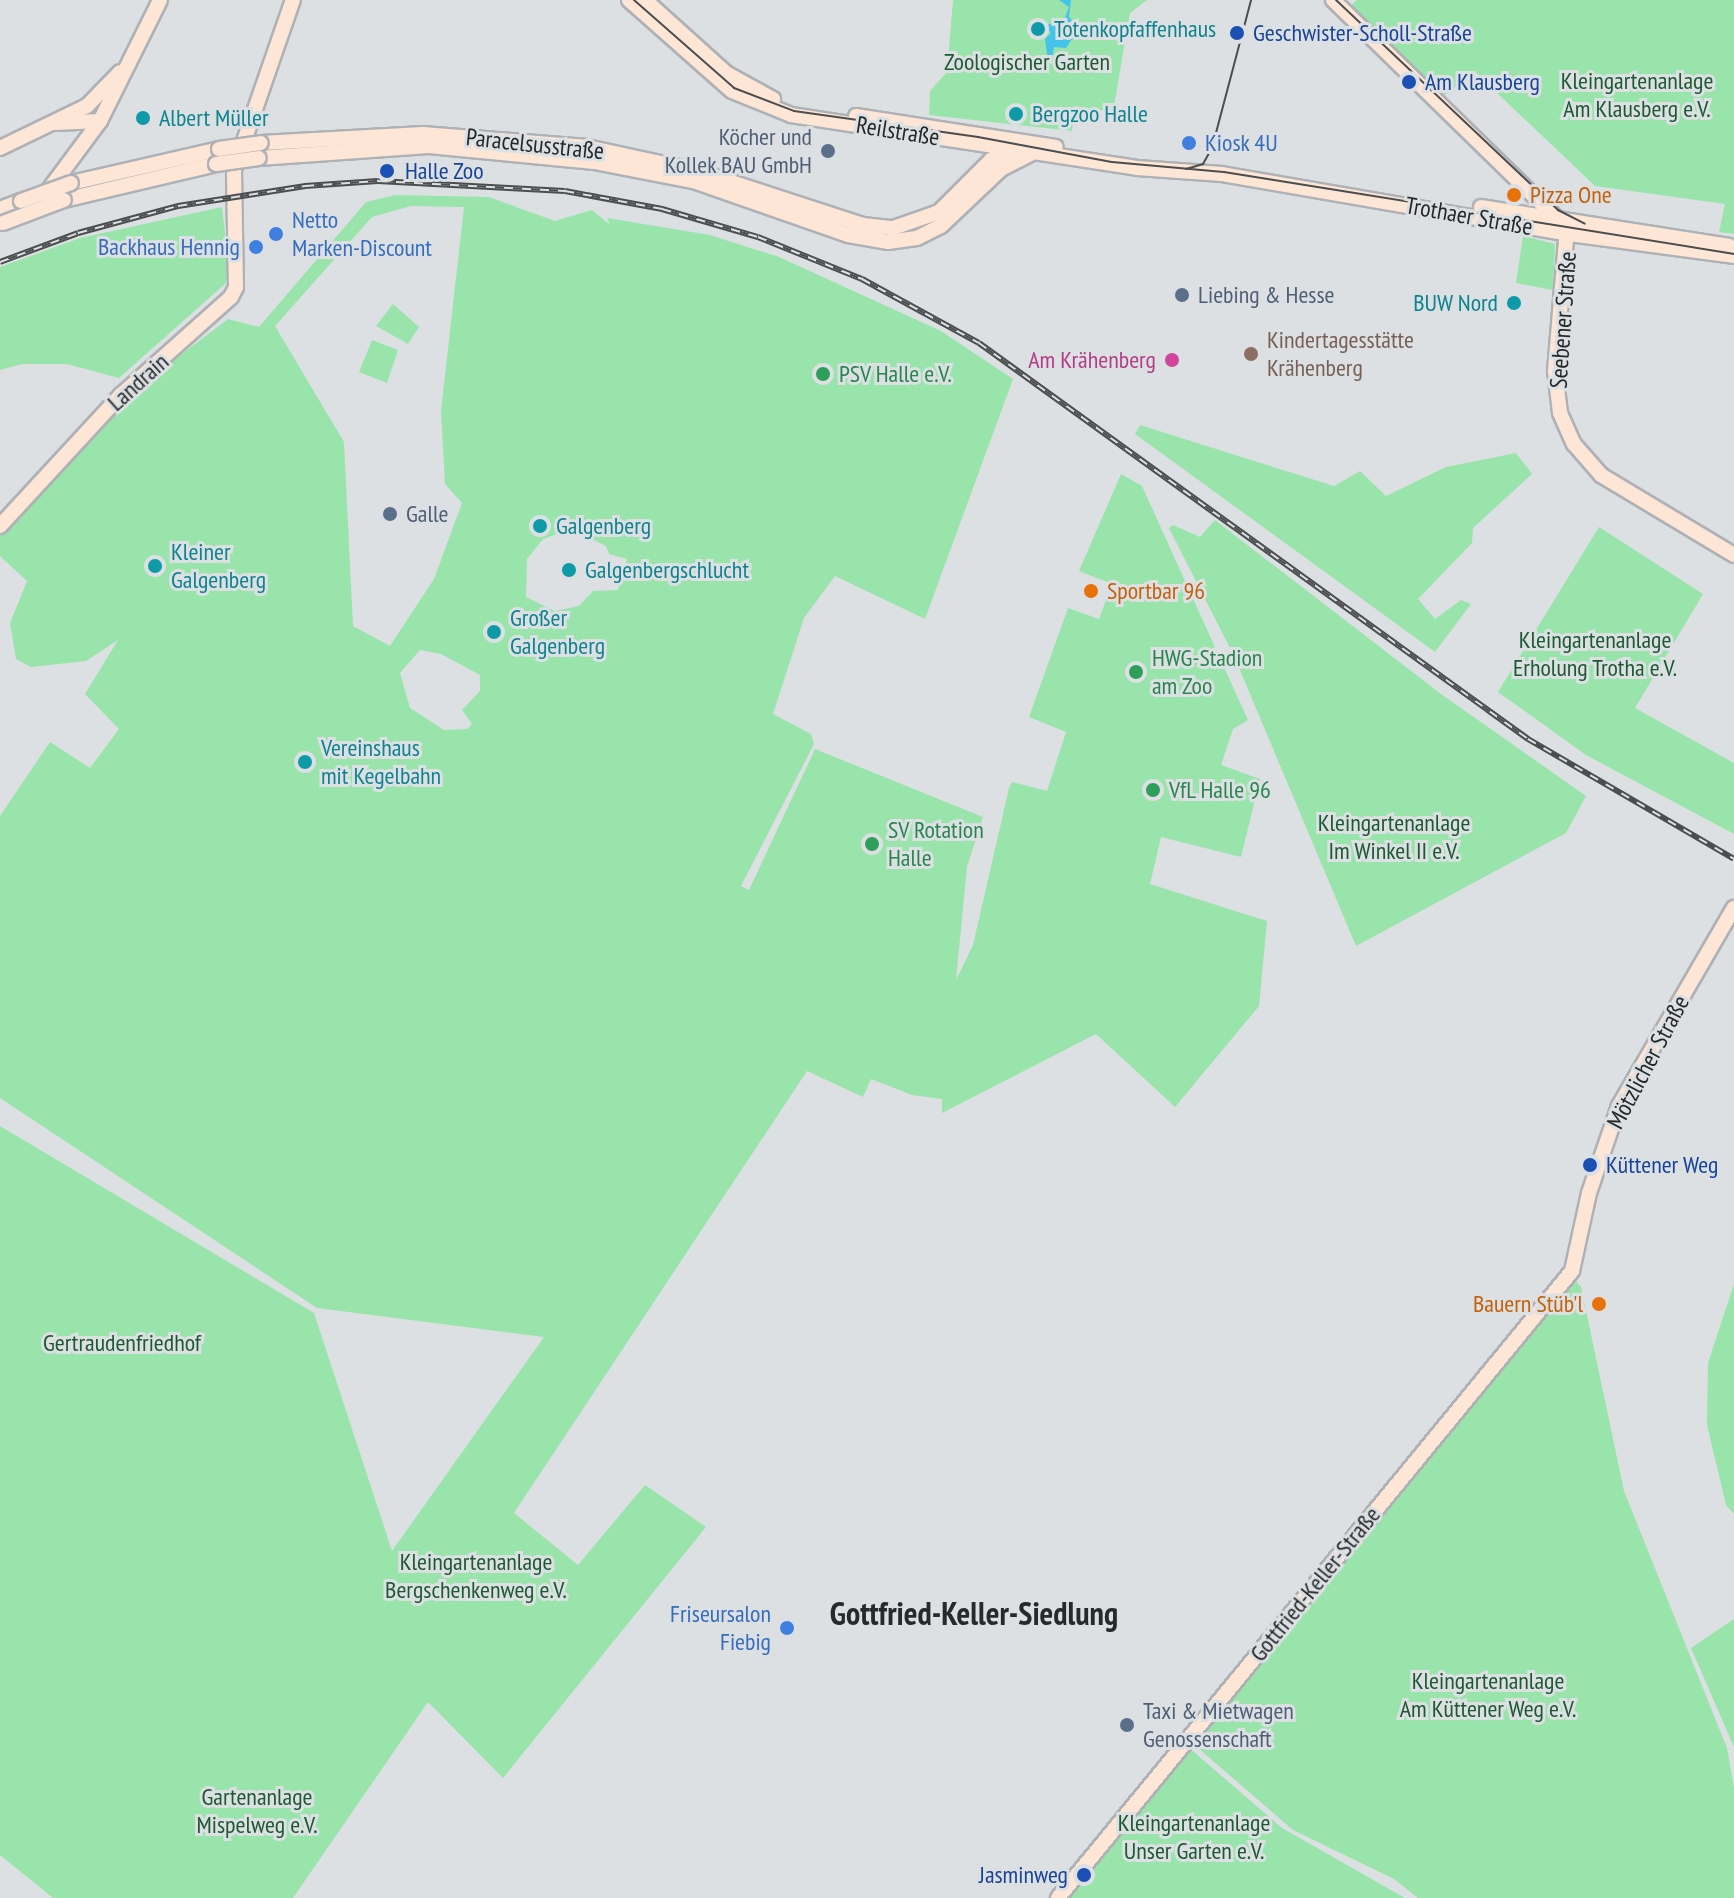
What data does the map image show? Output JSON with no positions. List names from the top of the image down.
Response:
{
  "streets": {
    "main road": [
      "Reilstraße",
      "Paracelsusstraße",
      "Trothaer Straße",
      "Seebener Straße",
      "Landrain",
      "Mötzlicher Straße",
      "Gottfried-Keller-Straße"
    ]
  },
  "crossings": [
    ["Reilstraße", "Paracelsusstraße"],
    ["Reilstraße", "Trothaer Straße"],
    ["Trothaer Straße", "Seebener Straße"],
    ["Mötzlicher Straße", "Gottfried-Keller-Straße"]
  ],
  "districts": ["Gottfried-Keller-Siedlung"],
  "parks": [
    "Zoologischer Garten",
    "Kleingartenanlage Am Klausberg e.V.",
    "Kleingartenanlage Erholung Trotha e.V.",
    "Kleingartenanlage Im Winkel II e.V.",
    "Gertraudenfriedhof",
    "Kleingartenanlage Bergschenkenweg e.V.",
    "Kleingartenanlage Am Küttener Weg e.V.",
    "Gartenanlage Mispelweg e.V.",
    "Kleingartenanlage Unser Garten e.V."
  ],
  "places": [
    "Totenkopfaffenhaus",
    "Geschwister-Scholl-Straße",
    "Am Klausberg",
    "Bergzoo Halle",
    "Albert Müller",
    "Kiosk 4U",
    "Köcher und Kollek BAU GmbH",
    "Halle Zoo",
    "Pizza One",
    "Netto Marken-Discount",
    "Backhaus Hennig",
    "Liebing & Hesse",
    "BUW Nord",
    "Kindertagesstätte Krähenberg",
    "Am Krähenberg",
    "PSV Halle e.V.",
    "Galle",
    "Galgenberg",
    "Kleiner Galgenberg",
    "Galgenbergschlucht",
    "Sportbar 96",
    "Großer Galgenberg",
    "HWG-Stadion am Zoo",
    "Vereinshaus mit Kegelbahn",
    "VfL Halle 96",
    "SV Rotation Halle",
    "Küttener Weg",
    "Bauern Stüb'l",
    "Friseursalon Fiebig",
    "Taxi & Mietwagen Genossenschaft",
    "Jasminweg"
  ]
}
